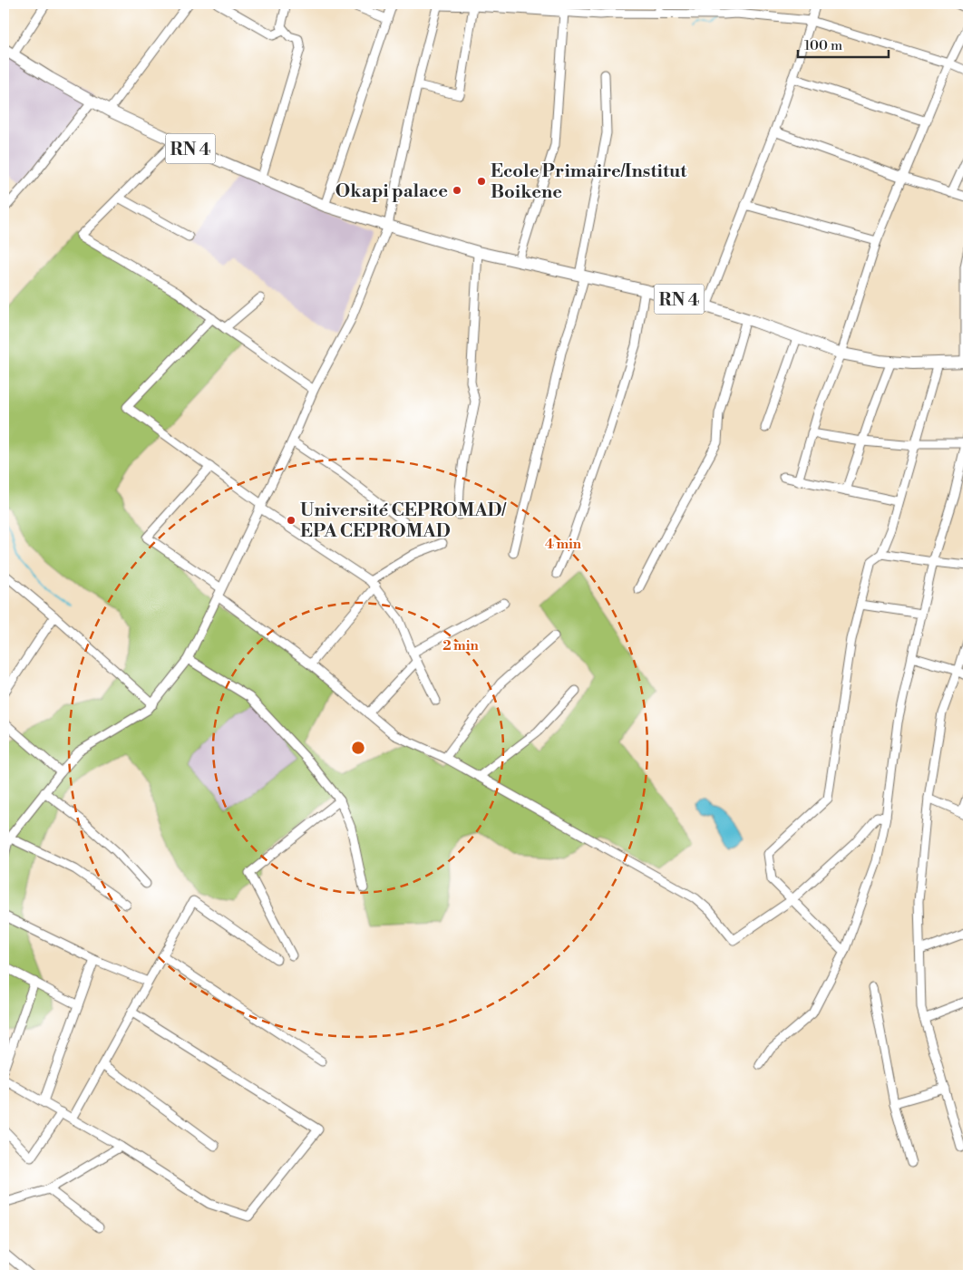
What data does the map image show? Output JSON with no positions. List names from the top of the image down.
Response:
{
  "streets": {
    "highway": ["RN 4"]
  },
  "places": ["Ecole Primaire/Institut Boikene", "Okapi palace", "Université CEPROMAD/ EPA CEPROMAD"],
  "scale_bar": "100 m",
  "rings": ["4 min", "2 min"]
}
